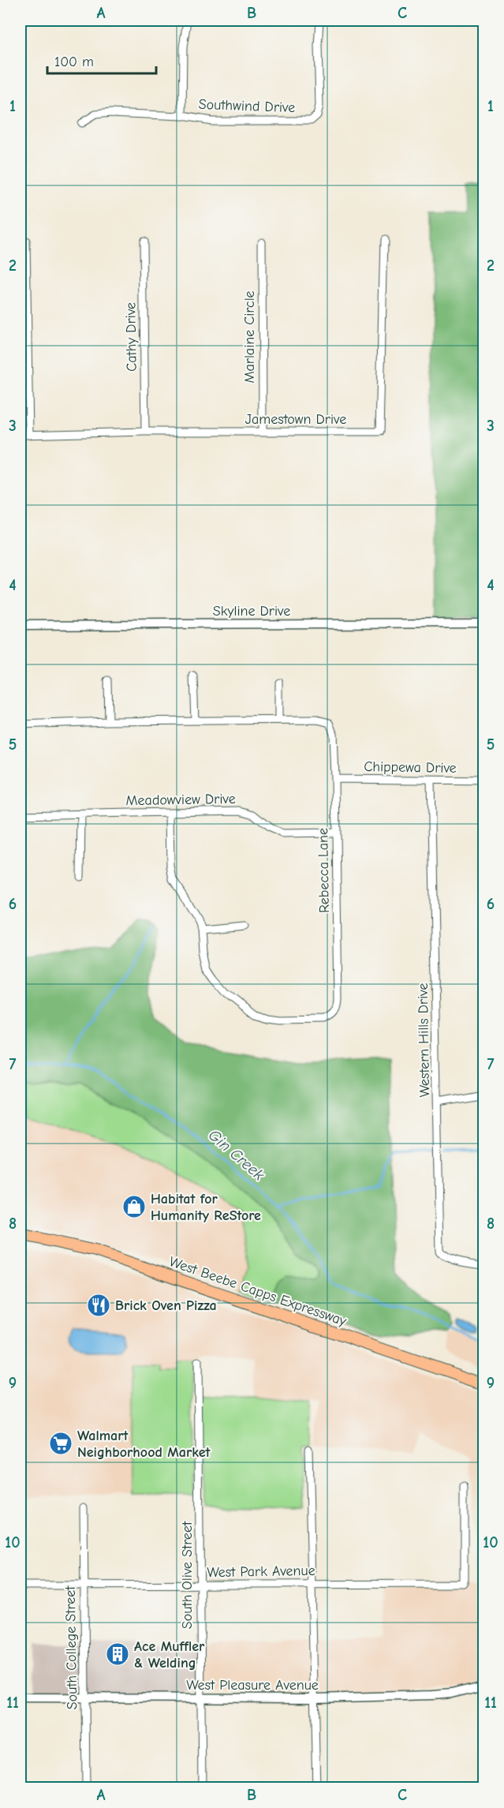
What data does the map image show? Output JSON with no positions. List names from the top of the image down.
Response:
{
  "streets": {
    "main road": ["West Beebe Capps Expressway"],
    "street": [
      "Southwind Drive",
      "Cathy Drive",
      "Marlaine Circle",
      "Jamestown Drive",
      "Skyline Drive",
      "Chippewa Drive",
      "Meadowview Drive",
      "Rebecca Lane",
      "Western Hills Drive",
      "West Park Avenue",
      "South Olive Street",
      "South College Street",
      "West Pleasure Avenue"
    ]
  },
  "crossings": [
    ["Cathy Drive", "Jamestown Drive"],
    ["Marlaine Circle", "Jamestown Drive"],
    ["Chippewa Drive", "Rebecca Lane"],
    ["Chippewa Drive", "Western Hills Drive"],
    ["Meadowview Drive", "Rebecca Lane"],
    ["West Park Avenue", "South Olive Street"],
    ["West Park Avenue", "South College Street"],
    ["South Olive Street", "West Pleasure Avenue"],
    ["South College Street", "West Pleasure Avenue"]
  ],
  "water": ["Gin Creek"],
  "places": {
    "shop": ["Habitat for Humanity ReStore"],
    "restaurant": ["Brick Oven Pizza"],
    "supermarket": ["Walmart Neighborhood Market"],
    "building": ["Ace Muffler & Welding"]
  },
  "scale_bar": "100 m",
  "grid": {
    "columns": ["A", "B", "C"],
    "rows": [
      "1",
      "2",
      "3",
      "4",
      "5",
      "6",
      "7",
      "8",
      "9",
      "10",
      "11"
    ]
  }
}
